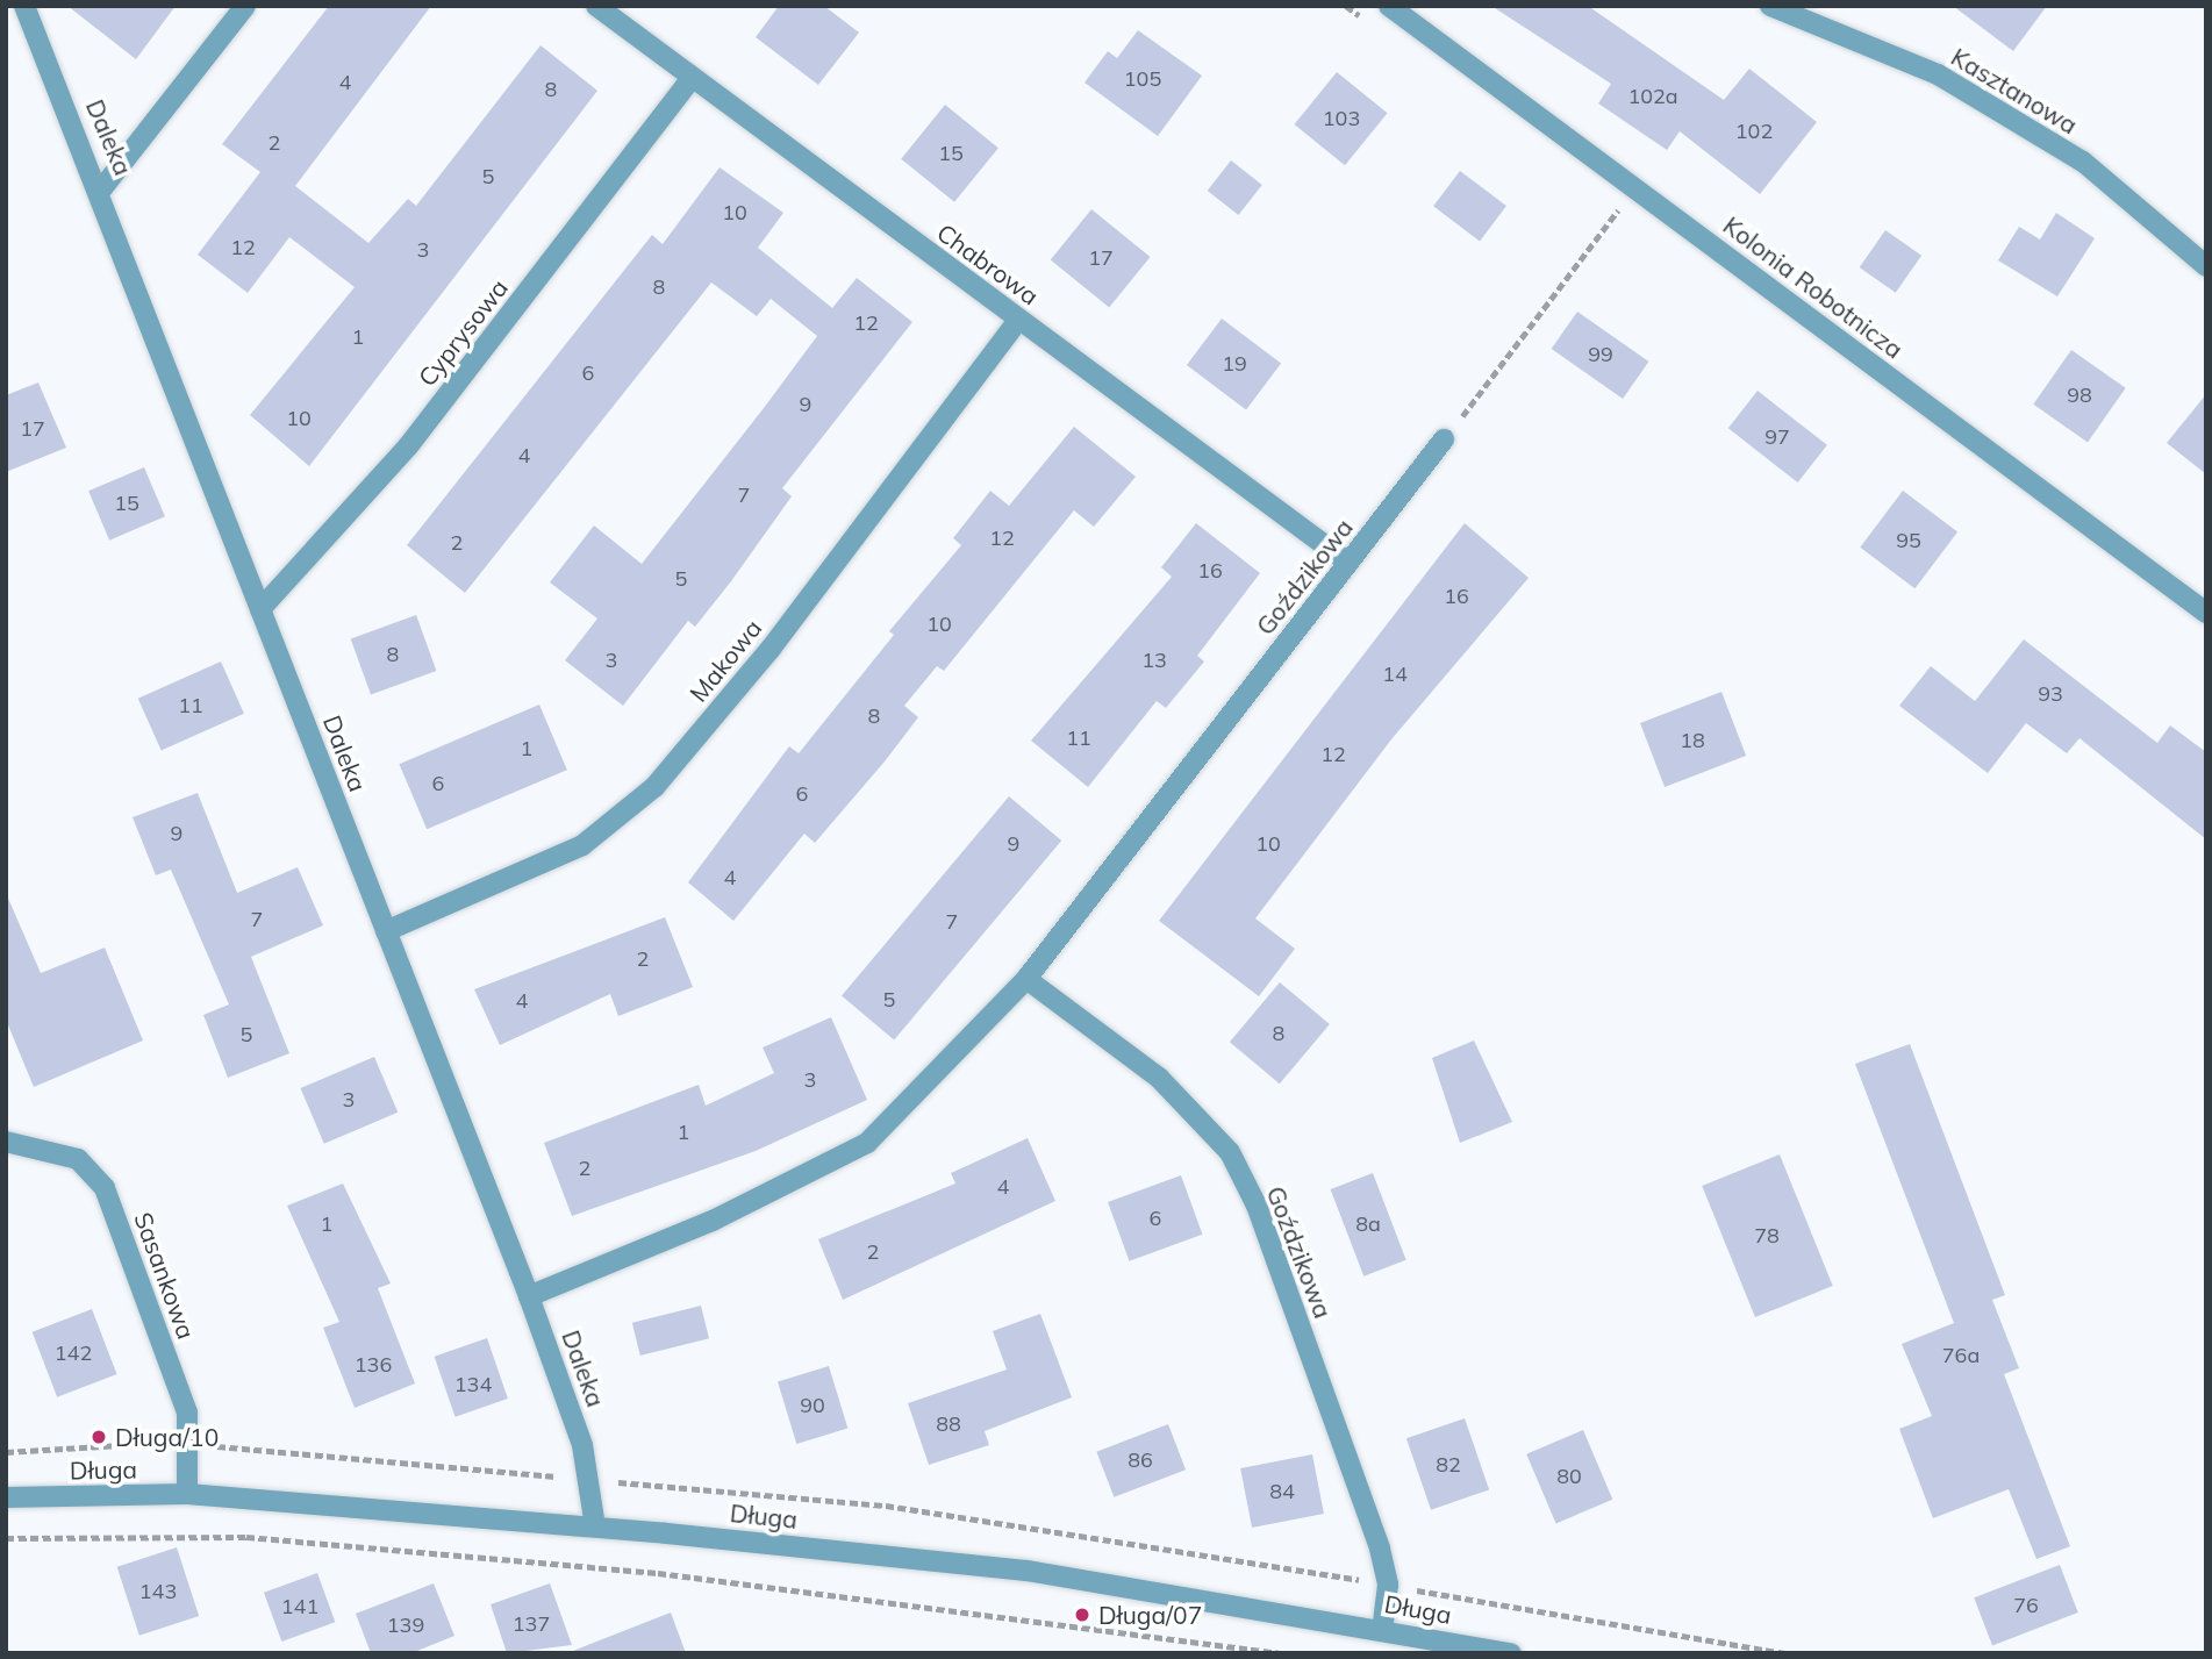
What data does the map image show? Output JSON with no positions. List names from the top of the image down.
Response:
{
  "streets": {
    "street": [
      "Kasztanowa",
      "Daleka",
      "Chabrowa",
      "Kolonia Robotnicza",
      "Cyprysowa",
      "Goździkowa",
      "Makowa",
      "Sasankowa",
      "Długa"
    ]
  },
  "crossings": [
    ["Daleka", "Cyprysowa"],
    ["Daleka", "Goździkowa"],
    ["Daleka", "Makowa"],
    ["Daleka", "Długa"],
    ["Chabrowa", "Cyprysowa"],
    ["Chabrowa", "Goździkowa"],
    ["Chabrowa", "Makowa"],
    ["Goździkowa", "Długa"],
    ["Sasankowa", "Długa"]
  ],
  "places": ["Długa/10", "Długa/07"],
  "house_numbers": [
    "105",
    "4",
    "8",
    "102a",
    "103",
    "102",
    "2",
    "15",
    "5",
    "10",
    "12",
    "3",
    "17",
    "8",
    "12",
    "1",
    "99",
    "19",
    "6",
    "98",
    "9",
    "10",
    "17",
    "97",
    "4",
    "7",
    "15",
    "12",
    "95",
    "2",
    "16",
    "5",
    "16",
    "10",
    "8",
    "3",
    "13",
    "14",
    "93",
    "11",
    "8",
    "11",
    "18",
    "1",
    "12",
    "6",
    "6",
    "9",
    "9",
    "10",
    "4",
    "7",
    "7",
    "2",
    "5",
    "4",
    "8",
    "5",
    "3",
    "3",
    "1",
    "2",
    "4",
    "6",
    "1",
    "8a",
    "78",
    "2",
    "142",
    "76a",
    "136",
    "134",
    "90",
    "88",
    "86",
    "82",
    "80",
    "84",
    "143",
    "76",
    "141",
    "137",
    "139"
  ]
}
